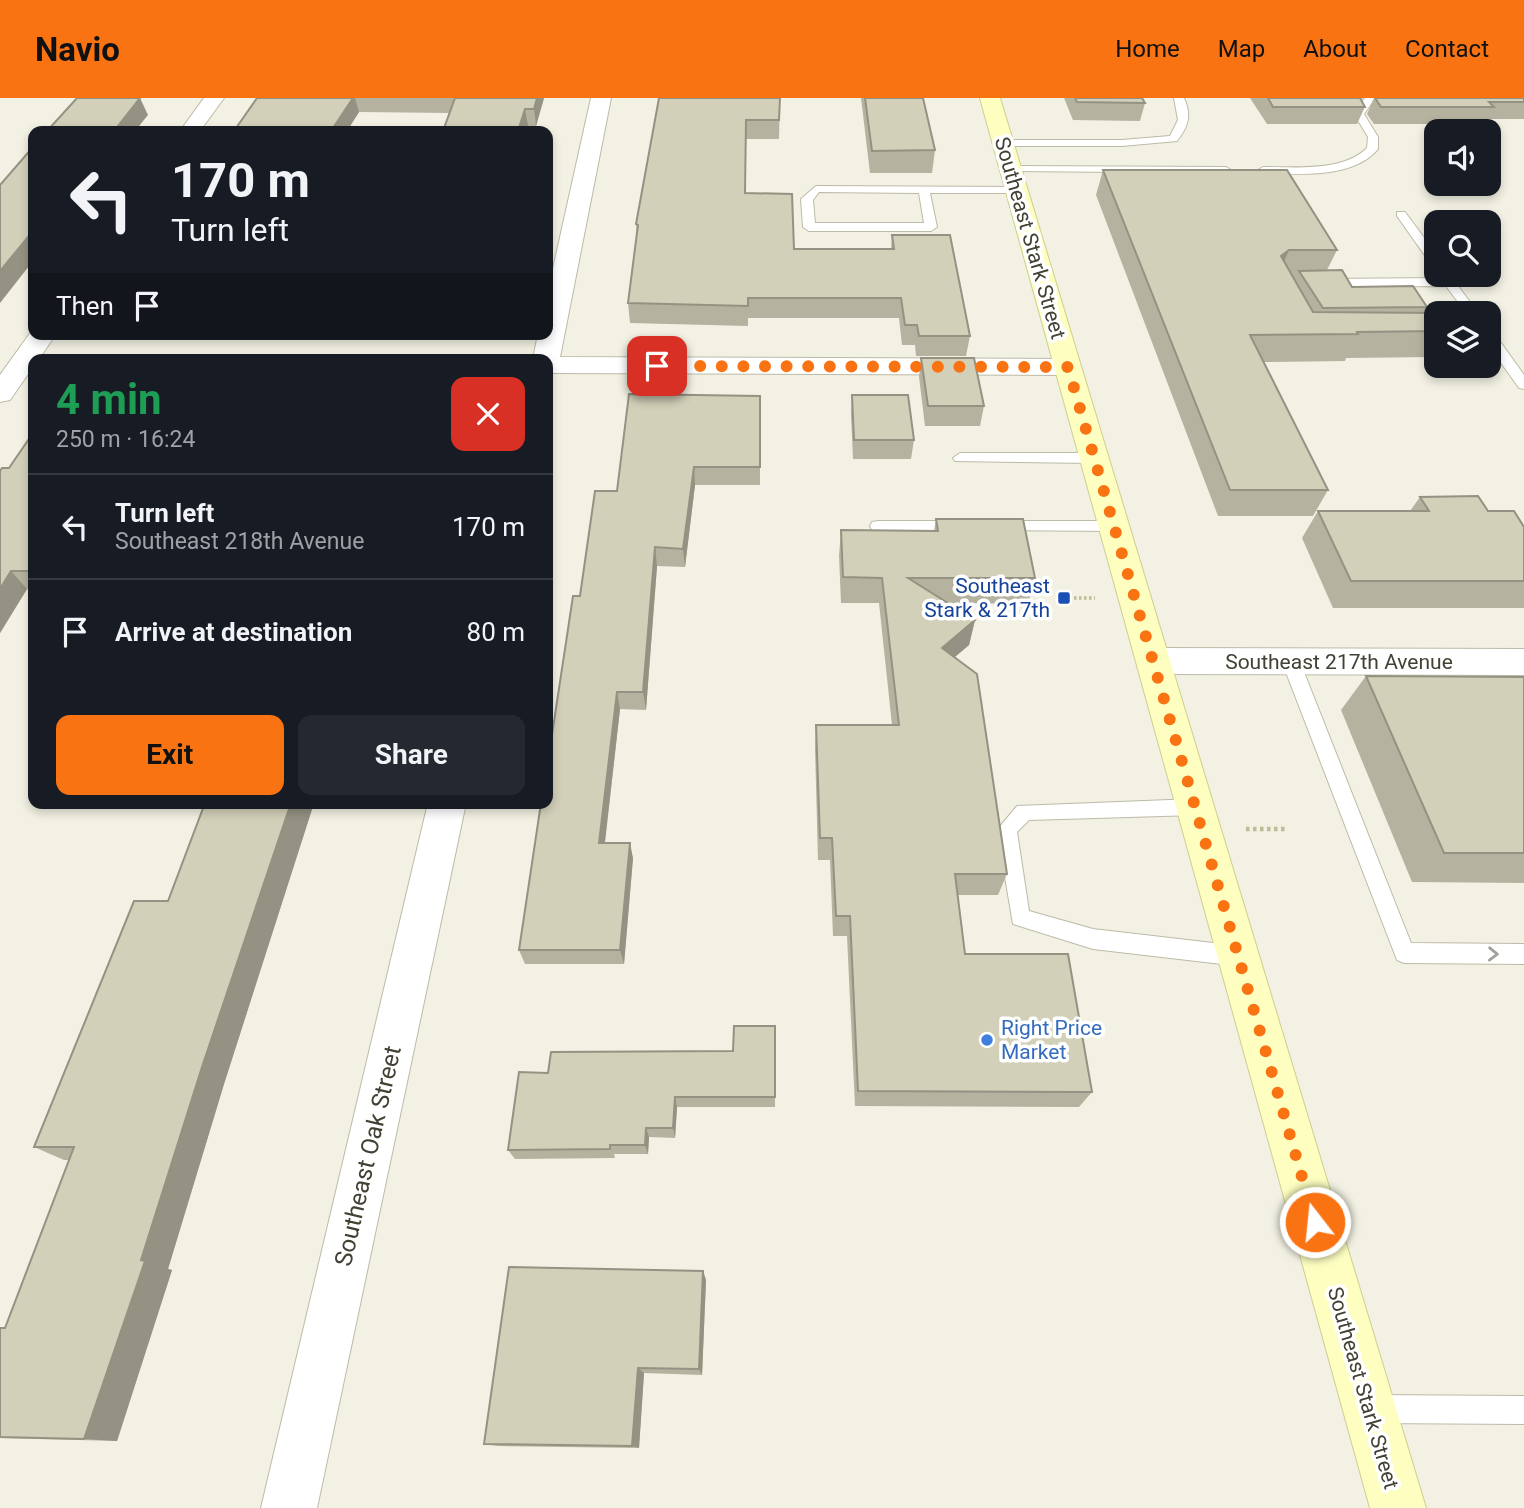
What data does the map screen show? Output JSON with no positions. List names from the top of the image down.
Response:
{
  "streets": {
    "main road": ["Southeast Stark Street"],
    "street": ["Southeast 217th Avenue", "Southeast Oak Street"]
  },
  "crossings": [
    ["Southeast Stark Street", "Southeast 217th Avenue"]
  ],
  "places": {
    "transit": ["Southeast Stark & 217th"],
    "other": ["Right Price Market"]
  },
  "page": {
    "header": "Navio",
    "nav": [
      "Home",
      "Map",
      "About",
      "Contact"
    ],
    "turn": ["170 m", "Turn left"],
    "then": "Then",
    "heading": ["4 min", "250 m · 16:24"],
    "list": [
      {
        "name": "Turn left",
        "note": "Southeast 218th Avenue",
        "value": "170 m"
      },
      {
        "name": "Arrive at destination",
        "value": "80 m"
      }
    ],
    "buttons": ["Exit", "Share"]
  }
}
